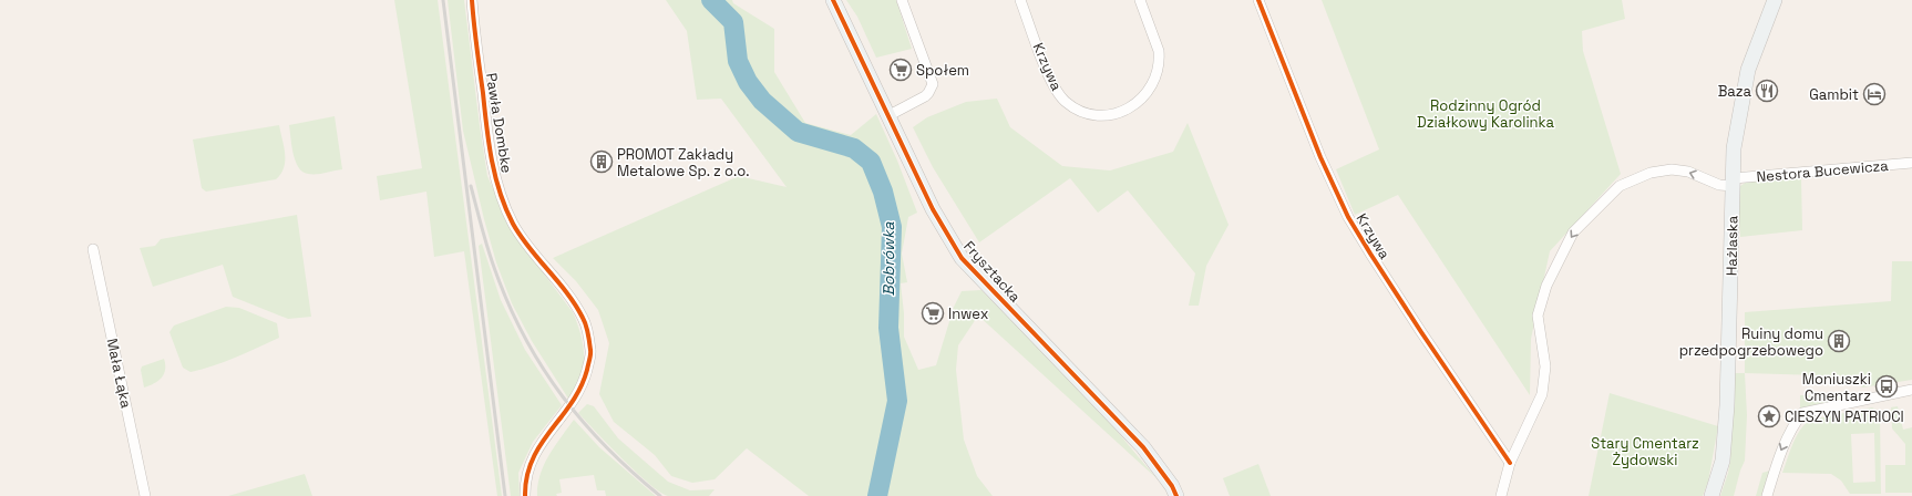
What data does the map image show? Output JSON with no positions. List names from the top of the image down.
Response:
{
  "streets": {
    "street": [
      "Krzywa",
      "Pawła Dombke",
      "Nestora Bucewicza",
      "Hażlaska",
      "Frysztacka",
      "Mała Łąka"
    ]
  },
  "crossings": [
    ["Krzywa", "Nestora Bucewicza"],
    ["Nestora Bucewicza", "Hażlaska"]
  ],
  "one_way": ["Nestora Bucewicza"],
  "water": ["Bobrówka"],
  "parks": ["Rodzinny Ogród Działkowy Karolinka", "Stary Cmentarz Żydowski"],
  "places": {
    "supermarket": ["Społem", "Inwex"],
    "restaurant": ["Baza"],
    "hotel": ["Gambit"],
    "building": ["PROMOT Zakłady Metalowe Sp. z o.o.", "Ruiny domu przedpogrzebowego"],
    "bus stop": ["Moniuszki Cmentarz"],
    "place": ["CIESZYN PATRIOCI"]
  }
}
